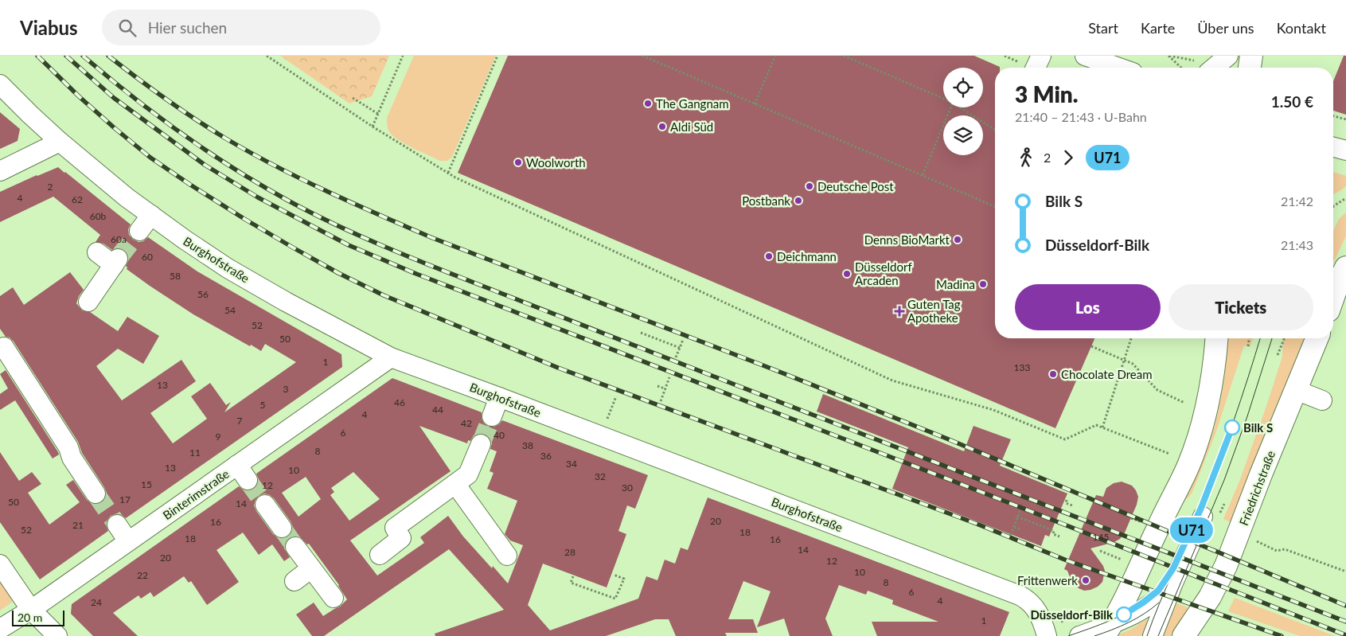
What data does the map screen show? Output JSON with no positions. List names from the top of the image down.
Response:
{
  "streets": {
    "main road": ["Friedrichstraße"],
    "street": ["Burghofstraße", "Binterimstraße"]
  },
  "crossings": [
    ["Burghofstraße", "Binterimstraße"]
  ],
  "places": {
    "other": [
      "The Gangnam",
      "Aldi Süd",
      "Woolworth",
      "Deutsche Post",
      "Postbank",
      "Denns BioMarkt",
      "Deichmann",
      "Düsseldorf Arcaden",
      "Madina",
      "Chocolate Dream",
      "Bilk S",
      "Frittenwerk",
      "Düsseldorf-Bilk"
    ],
    "health": ["Guten Tag Apotheke"]
  },
  "lines": ["metro line U71"],
  "house_numbers": [
    "2",
    "4",
    "62",
    "60b",
    "60a",
    "60",
    "58",
    "56",
    "54",
    "52",
    "50",
    "1",
    "133",
    "13",
    "3",
    "46",
    "5",
    "44",
    "4",
    "7",
    "42",
    "6",
    "40",
    "9",
    "38",
    "8",
    "11",
    "36",
    "34",
    "13",
    "10",
    "32",
    "15",
    "12",
    "30",
    "17",
    "50",
    "14",
    "20",
    "16",
    "21",
    "52",
    "18",
    "145",
    "18",
    "16",
    "14",
    "28",
    "20",
    "12",
    "10",
    "22",
    "8",
    "6",
    "4",
    "24",
    "1"
  ],
  "scale_bar": "20 m",
  "page": {
    "header": "Viabus",
    "search": "Hier suchen",
    "nav": [
      "Start",
      "Karte",
      "Über uns",
      "Kontakt"
    ],
    "on_map": "U71",
    "heading": ["3 Min.", "21:40 – 21:43 · U-Bahn", "1.50 €"],
    "legs": ["2", "U71"],
    "list": [
      {
        "name": "Bilk S",
        "value": "21:42"
      },
      {
        "name": "Düsseldorf-Bilk",
        "value": "21:43"
      }
    ],
    "buttons": ["Los", "Tickets"],
    "scale": "20 m"
  }
}
